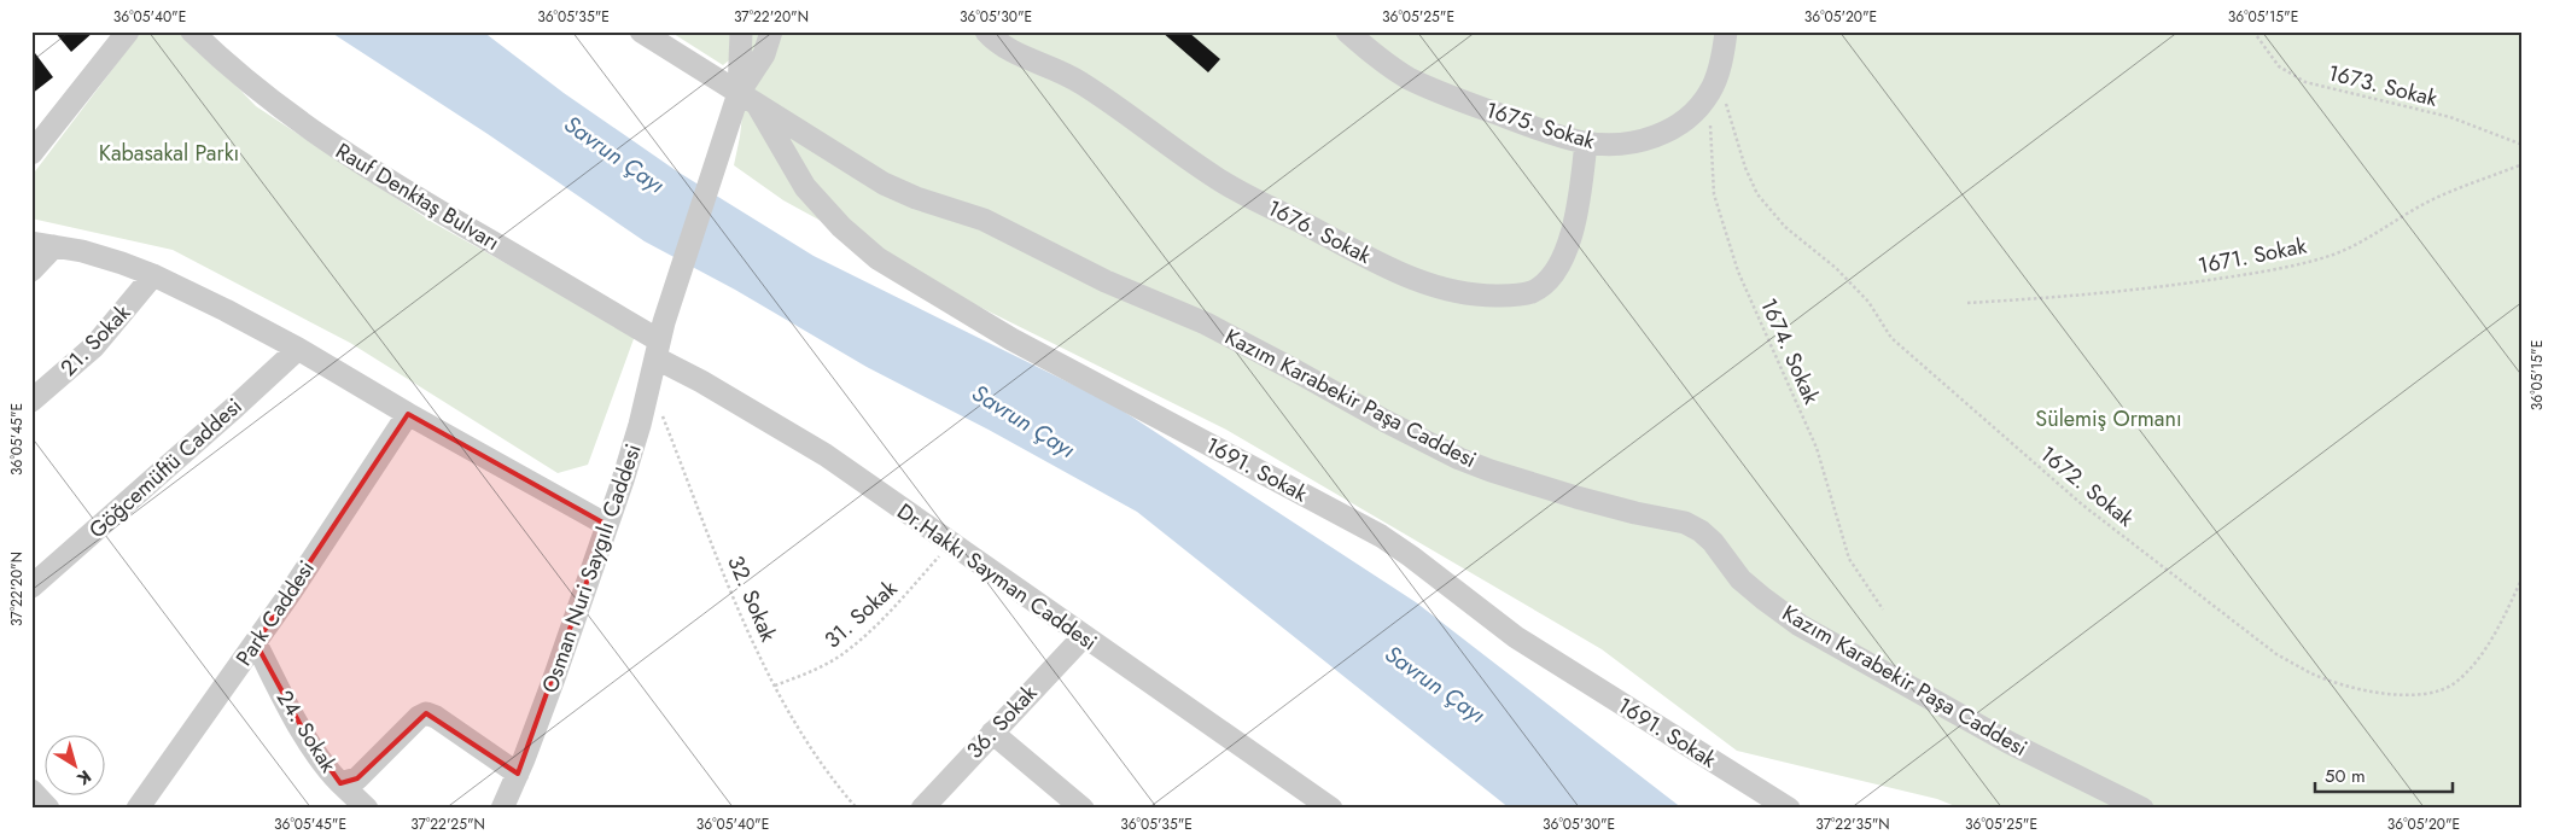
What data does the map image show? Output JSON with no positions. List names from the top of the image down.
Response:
{
  "streets": {
    "street": [
      "1675. Sokak",
      "Rauf Denktaş Bulvarı",
      "1676. Sokak",
      "21. Sokak",
      "Kazım Karabekir Paşa Caddesi",
      "Göğcemüftü Caddesi",
      "1691. Sokak",
      "Osman Nuri Saygılı Caddesi",
      "Dr.Hakkı Sayman Caddesi",
      "Park Caddesi",
      "36. Sokak",
      "24. Sokak"
    ],
    "path": [
      "1673. Sokak",
      "1671. Sokak",
      "1674. Sokak",
      "1672. Sokak",
      "32. Sokak",
      "31. Sokak"
    ]
  },
  "crossings": [
    ["1675. Sokak", "1676. Sokak"],
    ["1675. Sokak", "1674. Sokak"],
    ["1675. Sokak", "1672. Sokak"],
    ["Rauf Denktaş Bulvarı", "Osman Nuri Saygılı Caddesi"],
    ["Rauf Denktaş Bulvarı", "Dr.Hakkı Sayman Caddesi"],
    ["1674. Sokak", "1672. Sokak"],
    ["Kazım Karabekir Paşa Caddesi", "1691. Sokak"],
    ["Kazım Karabekir Paşa Caddesi", "Osman Nuri Saygılı Caddesi"],
    ["1691. Sokak", "Osman Nuri Saygılı Caddesi"],
    ["Osman Nuri Saygılı Caddesi", "Dr.Hakkı Sayman Caddesi"],
    ["Osman Nuri Saygılı Caddesi", "32. Sokak"],
    ["Osman Nuri Saygılı Caddesi", "24. Sokak"],
    ["Dr.Hakkı Sayman Caddesi", "31. Sokak"],
    ["Dr.Hakkı Sayman Caddesi", "36. Sokak"],
    ["32. Sokak", "31. Sokak"],
    ["Park Caddesi", "24. Sokak"]
  ],
  "water": ["Savrun Çayı"],
  "parks": ["Kabasakal Parkı", "Sülemiş Ormanı"],
  "scale_bar": "50 m",
  "north": "bottom right",
  "coordinates": [
    "36°05'40\"E",
    "36°05'35\"E",
    "37°22'20\"N",
    "36°05'30\"E",
    "36°05'25\"E",
    "36°05'20\"E",
    "36°05'15\"E",
    "36°05'45\"E",
    "37°22'25\"N",
    "37°22'35\"N"
  ]
}
